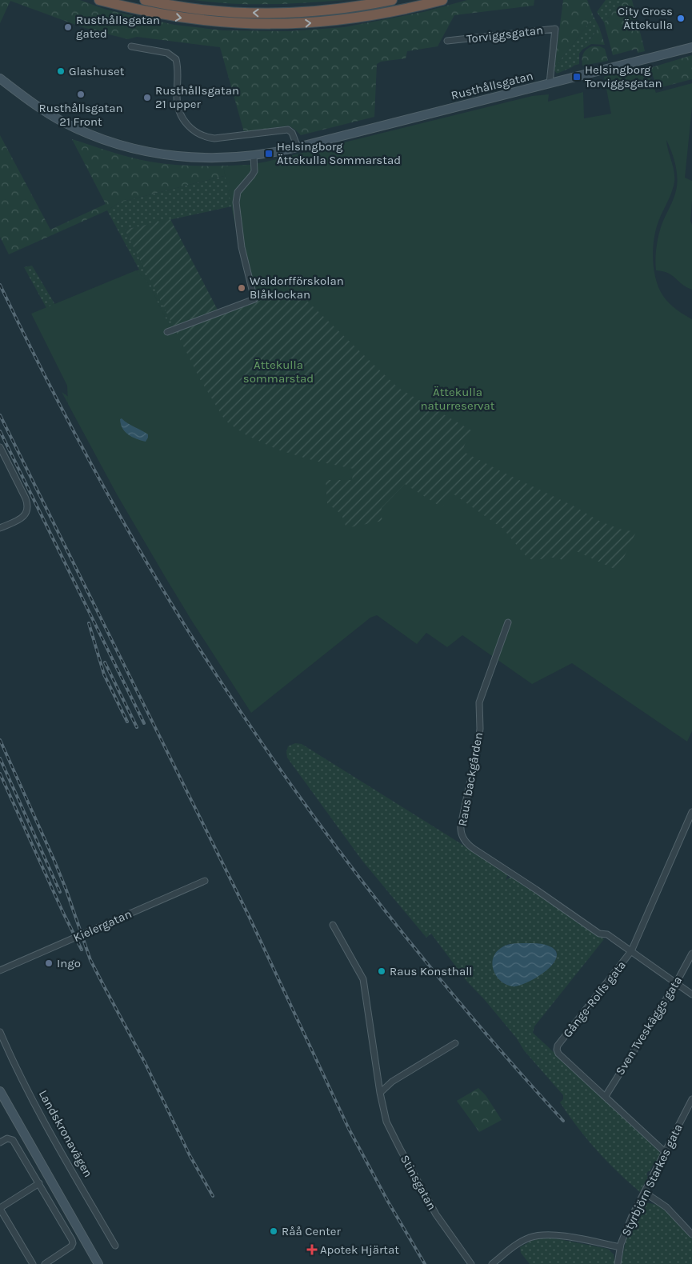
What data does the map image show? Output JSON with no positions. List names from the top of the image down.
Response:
{
  "streets": {
    "main road": ["Rusthållsgatan"],
    "street": [
      "Torviggsgatan",
      "Raus backgården",
      "Kielergatan",
      "Gånge-Rolfs gata",
      "Sven Tveskäggs gata",
      "Landskronavägen",
      "Styrbjörn Starkes gata",
      "Stinsgatan"
    ]
  },
  "crossings": [
    ["Torviggsgatan", "Rusthållsgatan"],
    ["Raus backgården", "Gånge-Rolfs gata"],
    ["Raus backgården", "Sven Tveskäggs gata"],
    ["Gånge-Rolfs gata", "Sven Tveskäggs gata"],
    ["Gånge-Rolfs gata", "Styrbjörn Starkes gata"]
  ],
  "parks": ["Ättekulla sommarstad", "Ättekulla naturreservat"],
  "places": {
    "other": [
      "City Gross Ättekulla",
      "Rusthållsgatan gated",
      "Glashuset",
      "Rusthållsgatan 21 Front",
      "Rusthållsgatan 21 upper",
      "Waldorfförskolan Blåklockan",
      "Ingo",
      "Raus Konsthall",
      "Råå Center"
    ],
    "transit": ["Helsingborg Torviggsgatan", "Helsingborg Ättekulla Sommarstad"],
    "health": ["Apotek Hjärtat"]
  }
}
